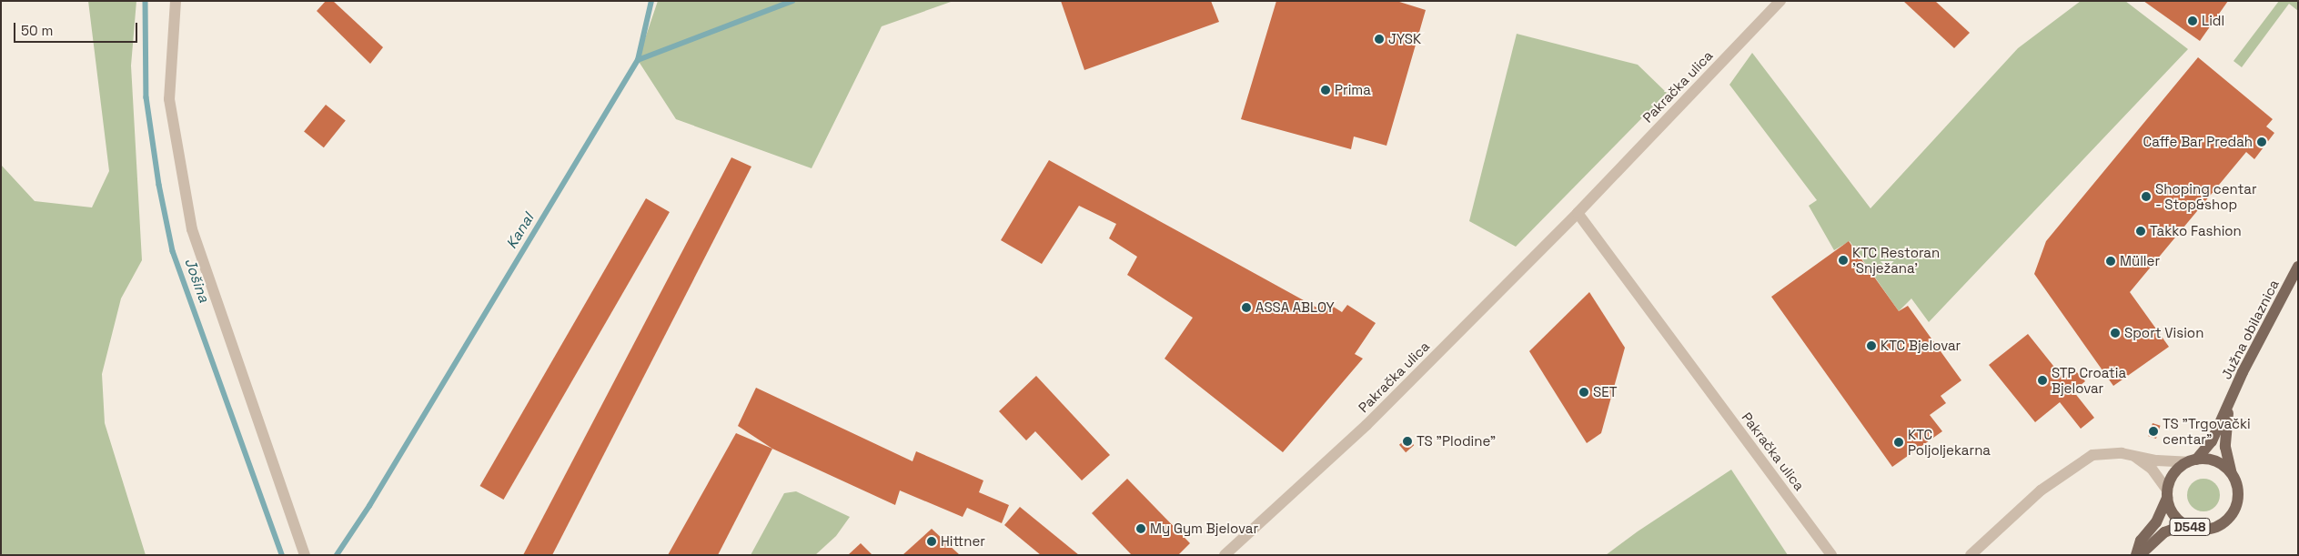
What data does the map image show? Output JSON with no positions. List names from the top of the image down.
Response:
{
  "streets": {
    "main road": ["Južna obilaznica", "D548"],
    "street": ["Pakračka ulica"]
  },
  "crossings": [
    ["Južna obilaznica", "D548"]
  ],
  "water": ["Kanal", "Jošina"],
  "places": [
    "Lidl",
    "JYSK",
    "Prima",
    "Caffe Bar Predah",
    "Shoping centar - Stop&shop",
    "Takko Fashion",
    "KTC Restoran 'Snježana'",
    "Müller",
    "ASSA ABLOY",
    "Sport Vision",
    "KTC Bjelovar",
    "STP Croatia Bjelovar",
    "SET",
    "TS \"Trgovački centar\"",
    "TS \"Plodine\"",
    "KTC Poljoljekarna",
    "My Gym Bjelovar",
    "Hittner"
  ],
  "scale_bar": "50 m"
}
